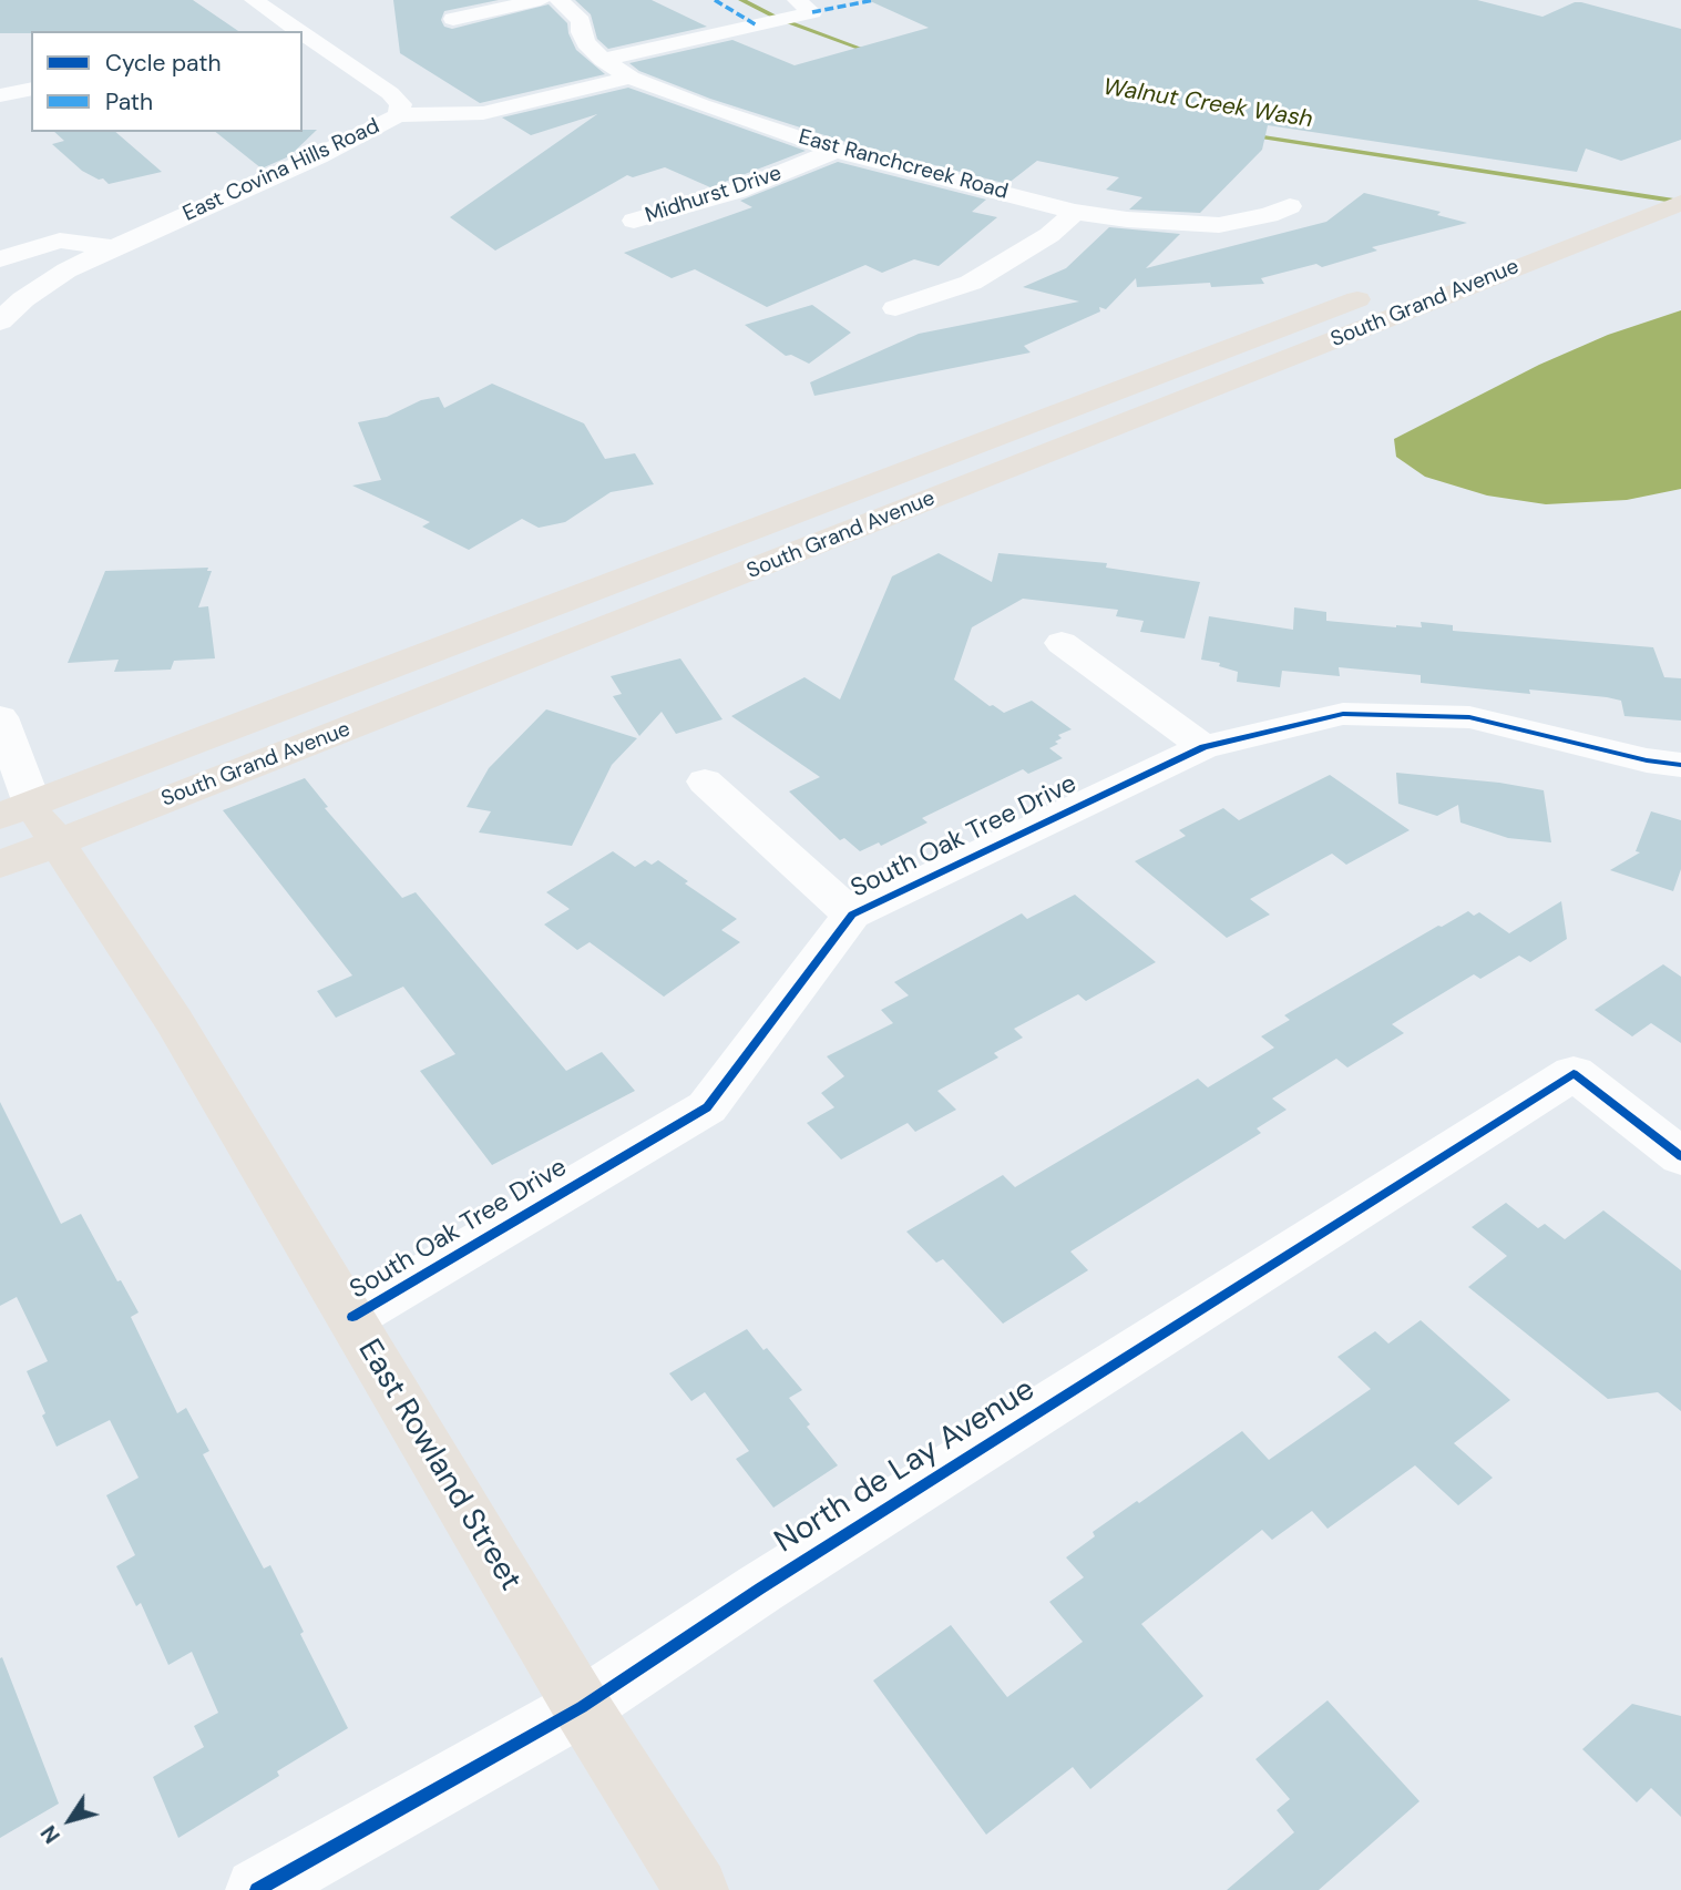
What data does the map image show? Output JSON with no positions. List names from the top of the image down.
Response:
{
  "streets": {
    "main road": ["South Grand Avenue", "East Rowland Street"],
    "street": [
      "East Ranchcreek Road",
      "East Covina Hills Road",
      "Midhurst Drive",
      "South Oak Tree Drive",
      "North de Lay Avenue"
    ]
  },
  "crossings": [
    ["East Ranchcreek Road", "Midhurst Drive"],
    ["South Grand Avenue", "East Rowland Street"],
    ["South Oak Tree Drive", "East Rowland Street"],
    ["East Rowland Street", "North de Lay Avenue"]
  ],
  "water": ["Walnut Creek Wash"],
  "legend": ["Cycle path", "Path"],
  "north": "bottom left"
}
